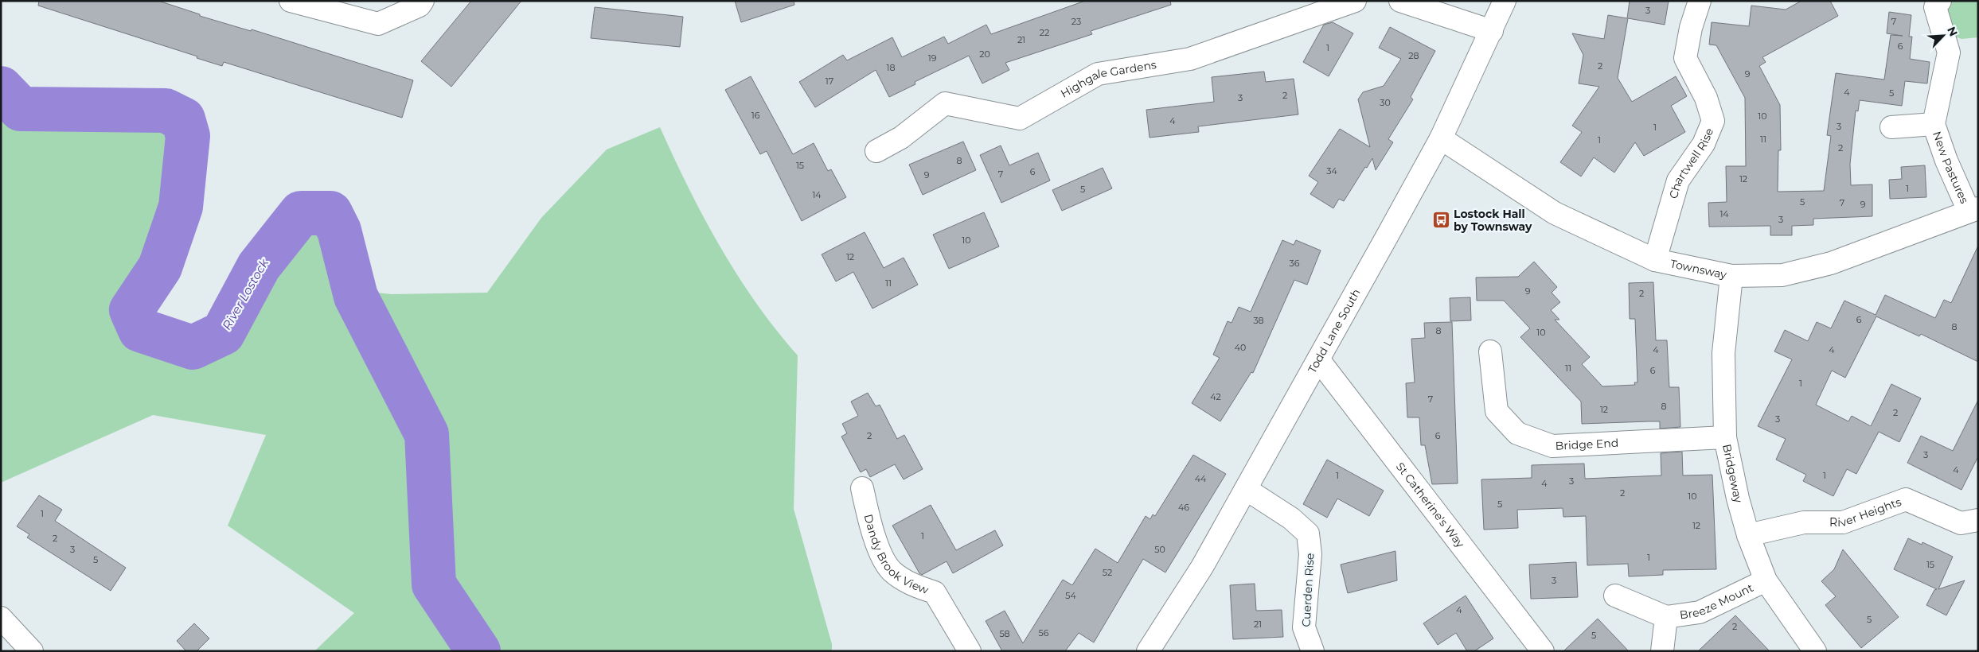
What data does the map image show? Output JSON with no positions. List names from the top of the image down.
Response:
{
  "streets": {
    "main road": [
      "Highgale Gardens",
      "Chartwell Rise",
      "New Pastures",
      "Townsway",
      "Todd Lane South",
      "Bridge End",
      "Bridgeway",
      "St Catherine's Way",
      "River Heights",
      "Dandy Brook View",
      "Cuerden Rise",
      "Breeze Mount"
    ]
  },
  "crossings": [
    ["Chartwell Rise", "Townsway"],
    ["New Pastures", "Townsway"],
    ["Townsway", "Todd Lane South"],
    ["Townsway", "Bridgeway"],
    ["Todd Lane South", "St Catherine's Way"],
    ["Todd Lane South", "Cuerden Rise"],
    ["Bridge End", "Bridgeway"],
    ["Bridgeway", "River Heights"],
    ["Bridgeway", "Breeze Mount"]
  ],
  "water": ["River Lostock"],
  "places": {
    "bus stop": ["Lostock Hall by Townsway"]
  },
  "house_numbers": [
    "3",
    "23",
    "7",
    "22",
    "21",
    "6",
    "1",
    "20",
    "28",
    "19",
    "2",
    "18",
    "9",
    "17",
    "4",
    "5",
    "2",
    "3",
    "30",
    "16",
    "10",
    "4",
    "3",
    "1",
    "11",
    "1",
    "2",
    "8",
    "15",
    "34",
    "6",
    "7",
    "9",
    "12",
    "1",
    "5",
    "14",
    "5",
    "7",
    "9",
    "14",
    "3",
    "10",
    "12",
    "36",
    "11",
    "9",
    "2",
    "6",
    "38",
    "8",
    "8",
    "10",
    "40",
    "4",
    "4",
    "11",
    "6",
    "1",
    "42",
    "7",
    "8",
    "12",
    "2",
    "3",
    "2",
    "6",
    "3",
    "4",
    "1",
    "1",
    "44",
    "3",
    "4",
    "2",
    "10",
    "5",
    "46",
    "1",
    "12",
    "1",
    "2",
    "3",
    "50",
    "1",
    "5",
    "15",
    "52",
    "3",
    "54",
    "4",
    "5",
    "21",
    "2",
    "56",
    "58",
    "5"
  ],
  "north": "top right"
}
